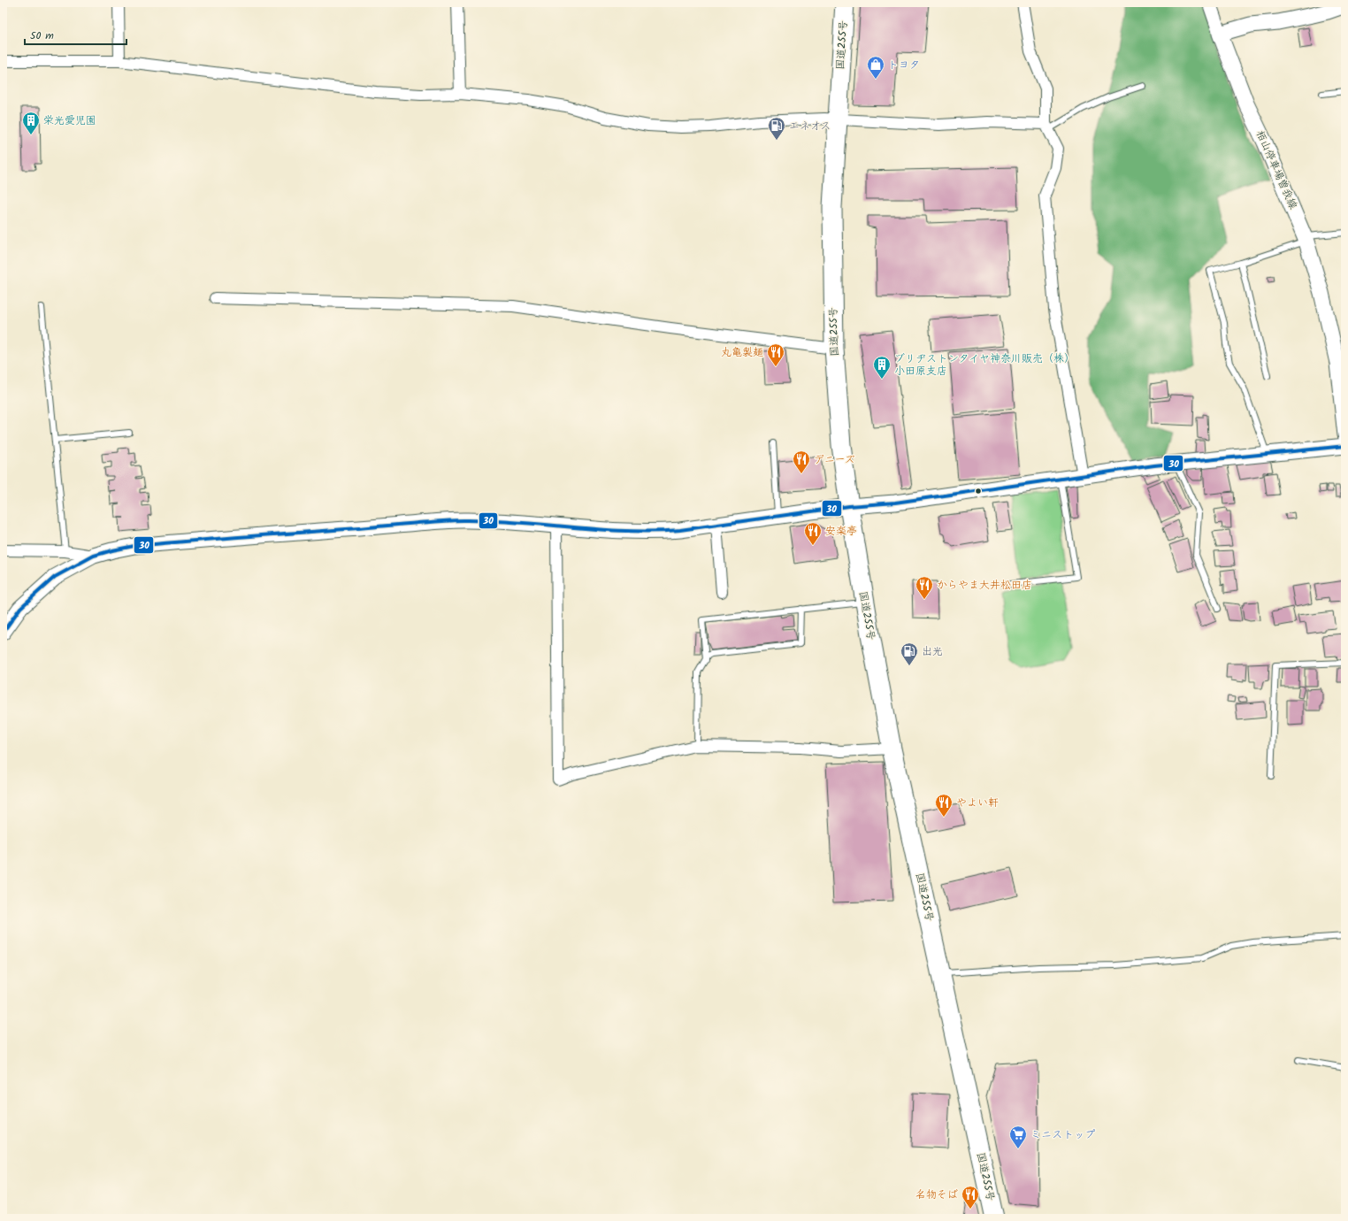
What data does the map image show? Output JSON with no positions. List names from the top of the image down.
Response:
{
  "streets": {
    "highway": ["国道255号"],
    "main road": ["栢山停車場曽我線"]
  },
  "places": {
    "shop": ["トヨタ"],
    "building": ["栄光愛児園", "ブリヂストンタイヤ神奈川販売（株） 小田原支店"],
    "fuel station": ["エネオス", "出光"],
    "restaurant": [
      "丸亀製麺",
      "デニーズ",
      "安楽亭",
      "からやま大井松田店",
      "やよい軒",
      "名物そば"
    ],
    "supermarket": ["ミニストップ"]
  },
  "lines": ["transit line 30"],
  "scale_bar": "50 m"
}
